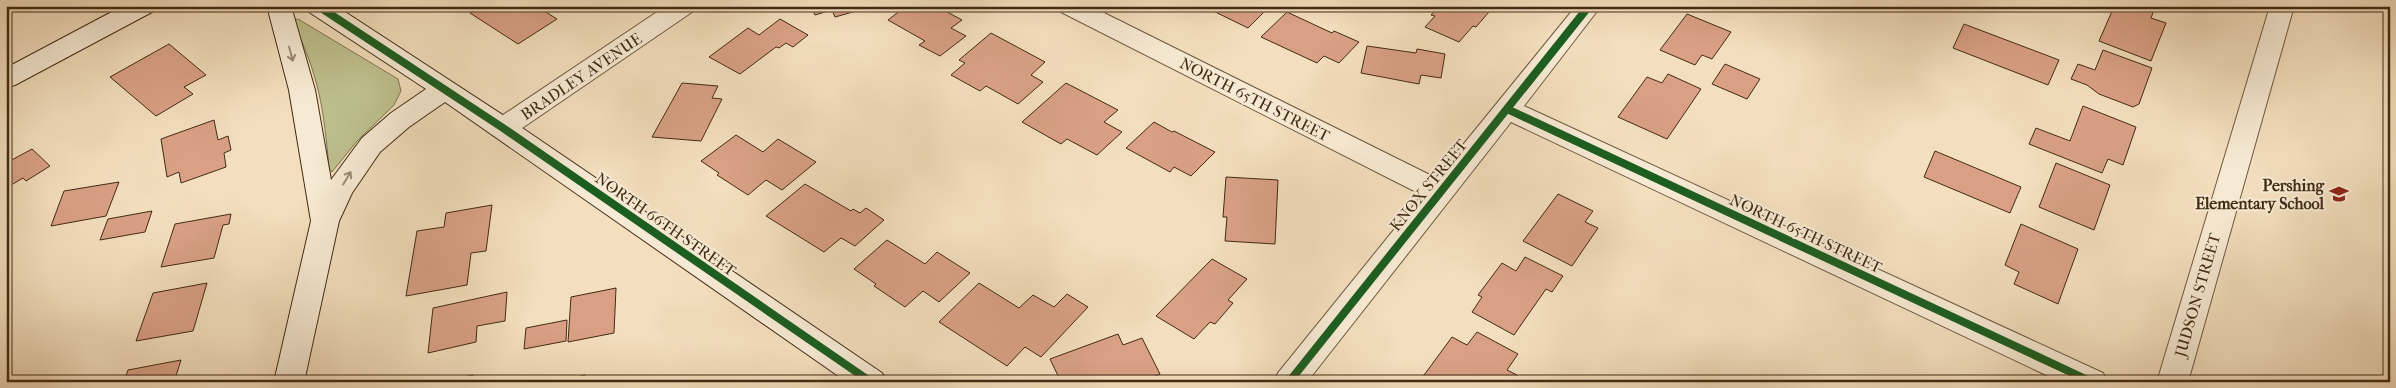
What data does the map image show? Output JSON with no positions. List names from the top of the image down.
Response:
{
  "streets": {
    "street": [
      "BRADLEY AVENUE",
      "NORTH 65TH STREET",
      "KNOX STREET",
      "NORTH 66TH STREET",
      "JUDSON STREET"
    ]
  },
  "crossings": [
    ["BRADLEY AVENUE", "NORTH 66TH STREET"],
    ["NORTH 65TH STREET", "KNOX STREET"]
  ],
  "places": {
    "school or university": ["Pershing Elementary School"]
  }
}
